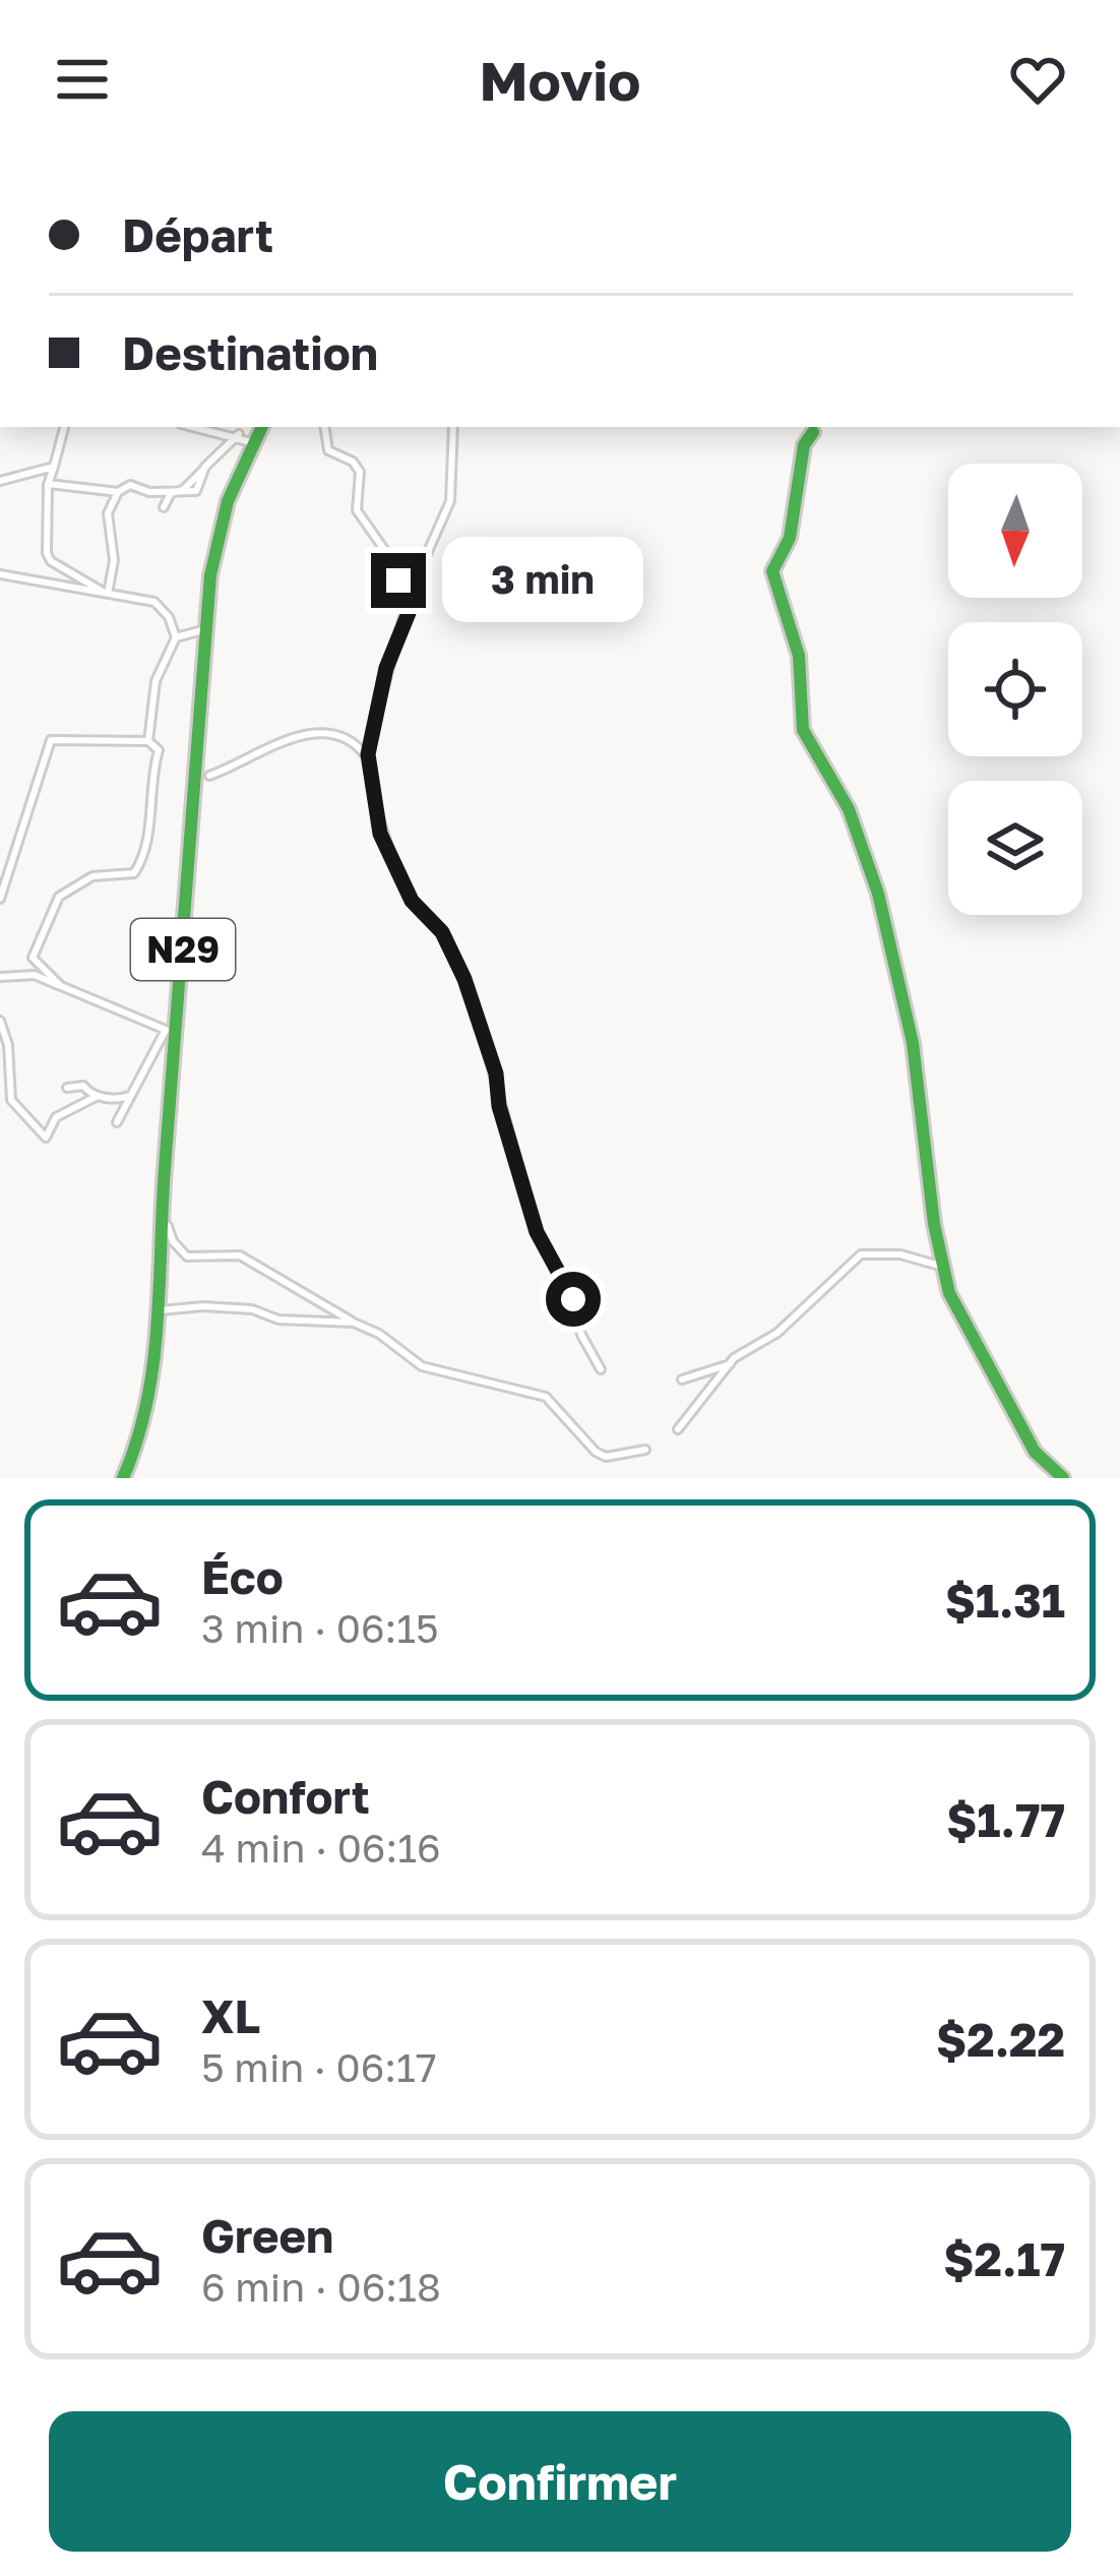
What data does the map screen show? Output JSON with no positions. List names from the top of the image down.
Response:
{
  "streets": {
    "street": ["N29"]
  },
  "north": "bottom",
  "page": {
    "header": "Movio",
    "banner": ["Départ", "Destination"],
    "bubble": "3 min",
    "list": [
      {
        "name": "Éco",
        "note": "3 min · 06:15",
        "value": "$1.31"
      },
      {
        "name": "Confort",
        "note": "4 min · 06:16",
        "value": "$1.77"
      },
      {
        "name": "XL",
        "note": "5 min · 06:17",
        "value": "$2.22"
      },
      {
        "name": "Green",
        "note": "6 min · 06:18",
        "value": "$2.17"
      }
    ],
    "buttons": "Confirmer"
  }
}
